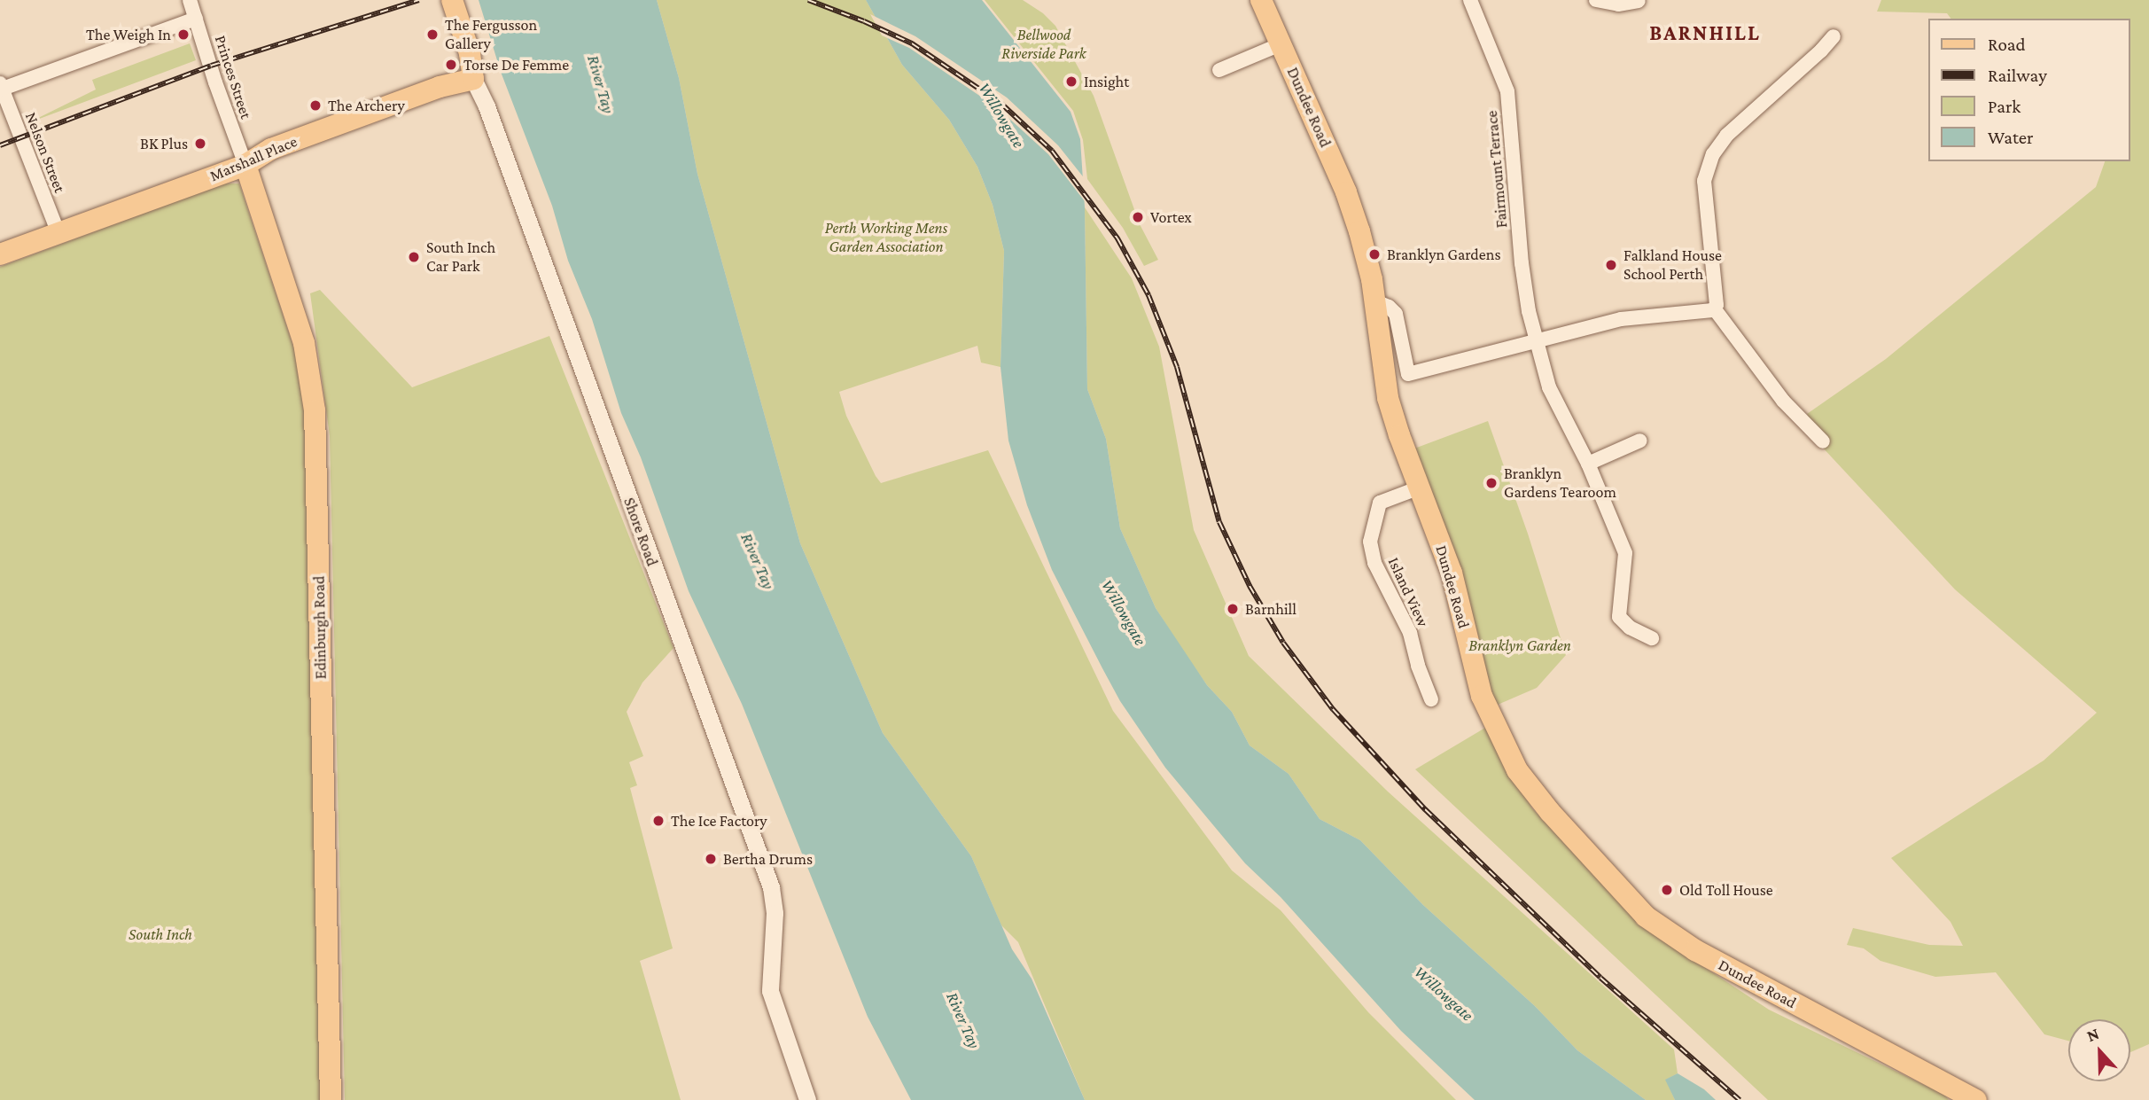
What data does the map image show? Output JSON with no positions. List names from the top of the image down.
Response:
{
  "streets": {
    "main road": ["Dundee Road", "Marshall Place", "Edinburgh Road"],
    "street": [
      "Princes Street",
      "Nelson Street",
      "Fairmount Terrace",
      "Shore Road",
      "Island View"
    ]
  },
  "crossings": [
    ["Princes Street", "Marshall Place"],
    ["Princes Street", "Edinburgh Road"],
    ["Dundee Road", "Island View"],
    ["Nelson Street", "Marshall Place"],
    ["Marshall Place", "Shore Road"],
    ["Marshall Place", "Edinburgh Road"]
  ],
  "districts": ["BARNHILL"],
  "water": ["River Tay", "Willowgate"],
  "parks": [
    "Bellwood Riverside Park",
    "Perth Working Mens Garden Association",
    "Branklyn Garden",
    "South Inch"
  ],
  "places": [
    "The Weigh In",
    "The Fergusson Gallery",
    "Torse De Femme",
    "Insight",
    "The Archery",
    "BK Plus",
    "Vortex",
    "Branklyn Gardens",
    "South Inch Car Park",
    "Falkland House School Perth",
    "Branklyn Gardens Tearoom",
    "Barnhill",
    "The Ice Factory",
    "Bertha Drums",
    "Old Toll House"
  ],
  "legend": [
    "Road",
    "Railway",
    "Park",
    "Water"
  ],
  "north": "top"
}
